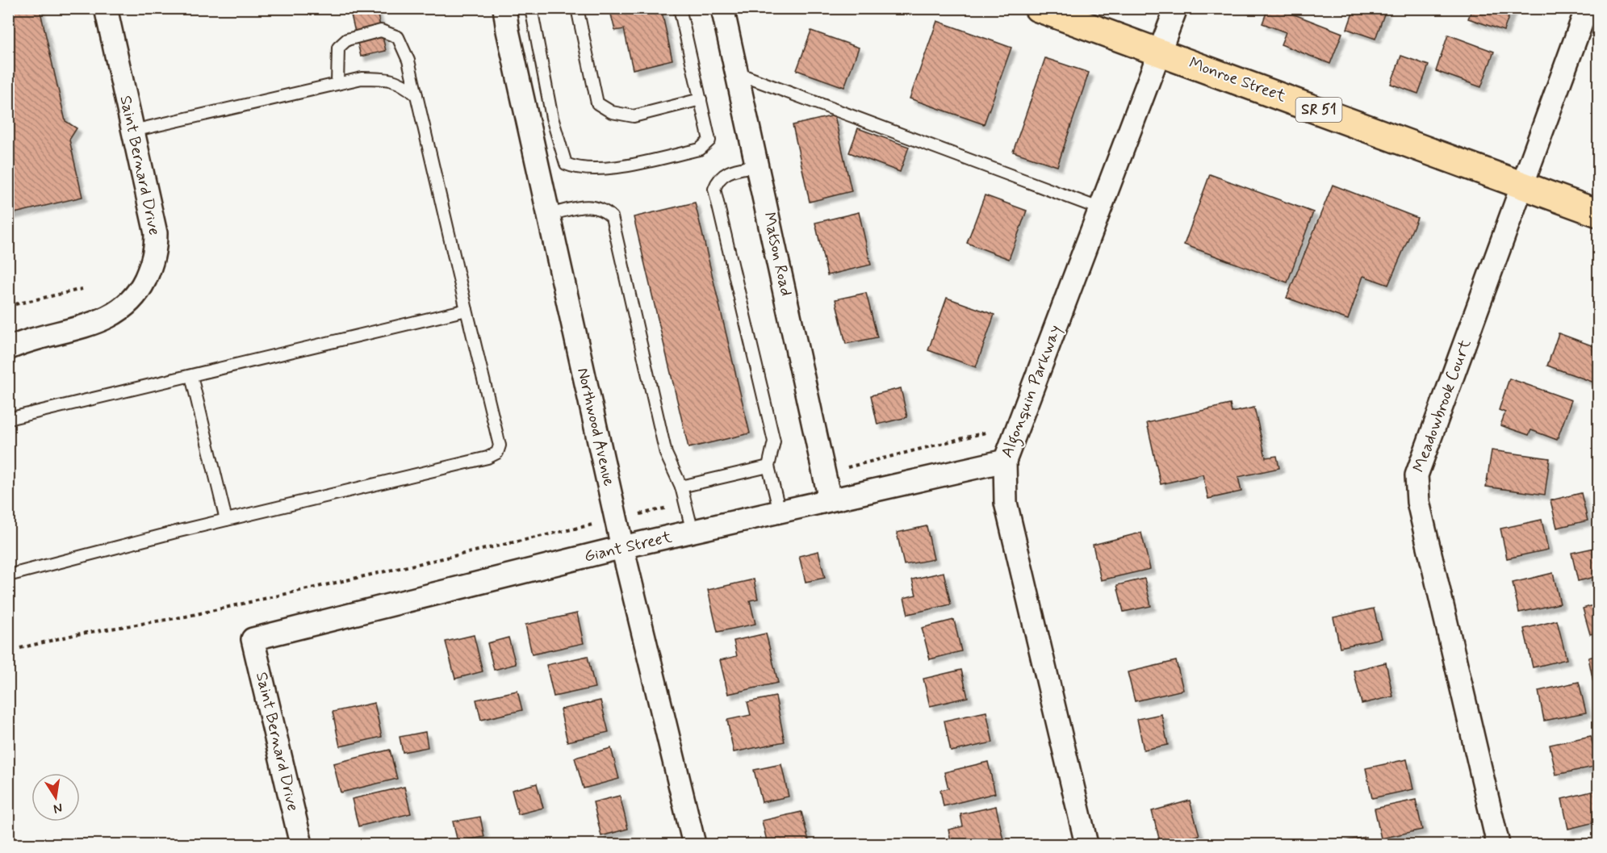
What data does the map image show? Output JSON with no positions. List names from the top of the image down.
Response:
{
  "streets": {
    "main road": ["Monroe Street", "SR 51"],
    "street": [
      "Saint Bernard Drive",
      "Matson Road",
      "Algonquin Parkway",
      "Meadowbrook Court",
      "Northwood Avenue",
      "Giant Street"
    ]
  },
  "crossings": [
    ["Monroe Street", "Algonquin Parkway"],
    ["Monroe Street", "Meadowbrook Court"],
    ["Saint Bernard Drive", "Giant Street"],
    ["Matson Road", "Giant Street"],
    ["Algonquin Parkway", "Giant Street"],
    ["Northwood Avenue", "Giant Street"]
  ],
  "north": "bottom"
}
